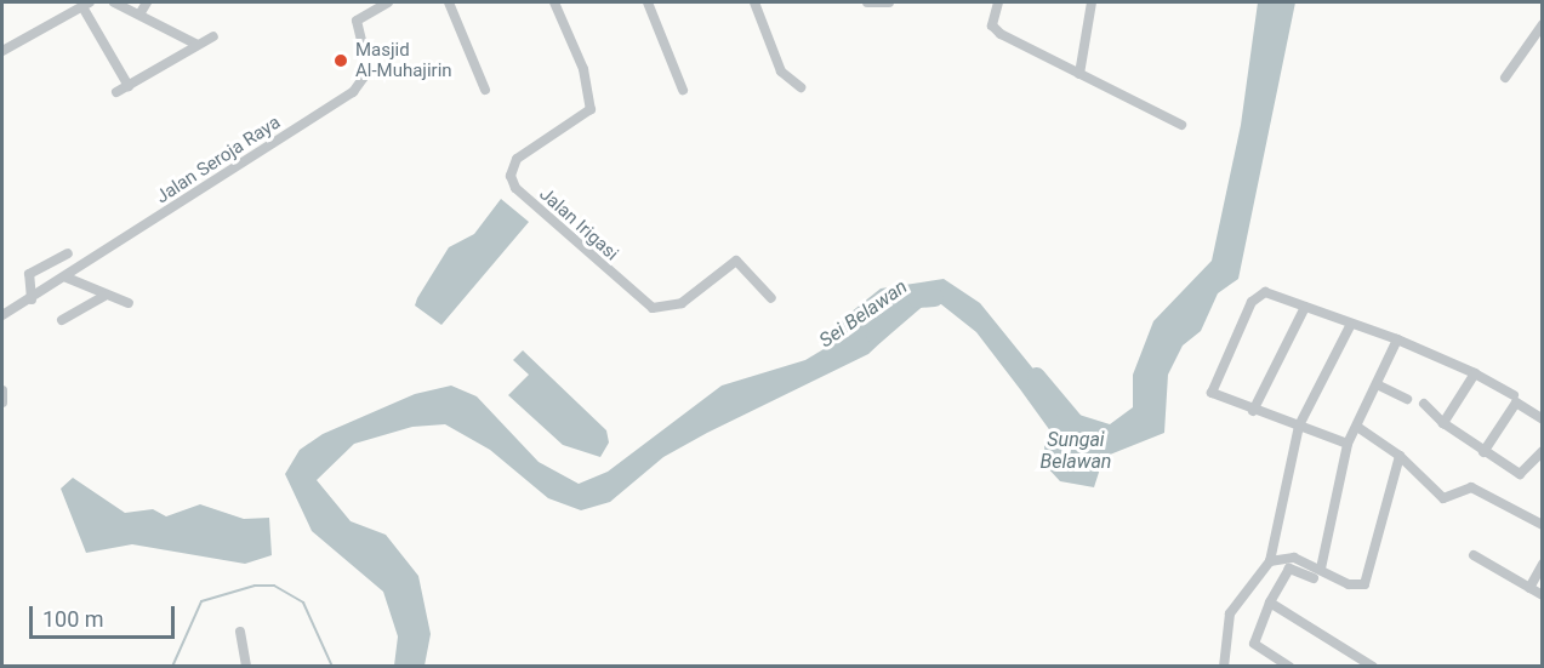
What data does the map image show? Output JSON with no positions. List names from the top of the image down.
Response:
{
  "streets": {
    "street": ["Jalan Seroja Raya", "Jalan Irigasi"]
  },
  "water": ["Sei Belawan", "Sungai Belawan"],
  "places": ["Masjid Al-Muhajirin"],
  "scale_bar": "100 m"
}
